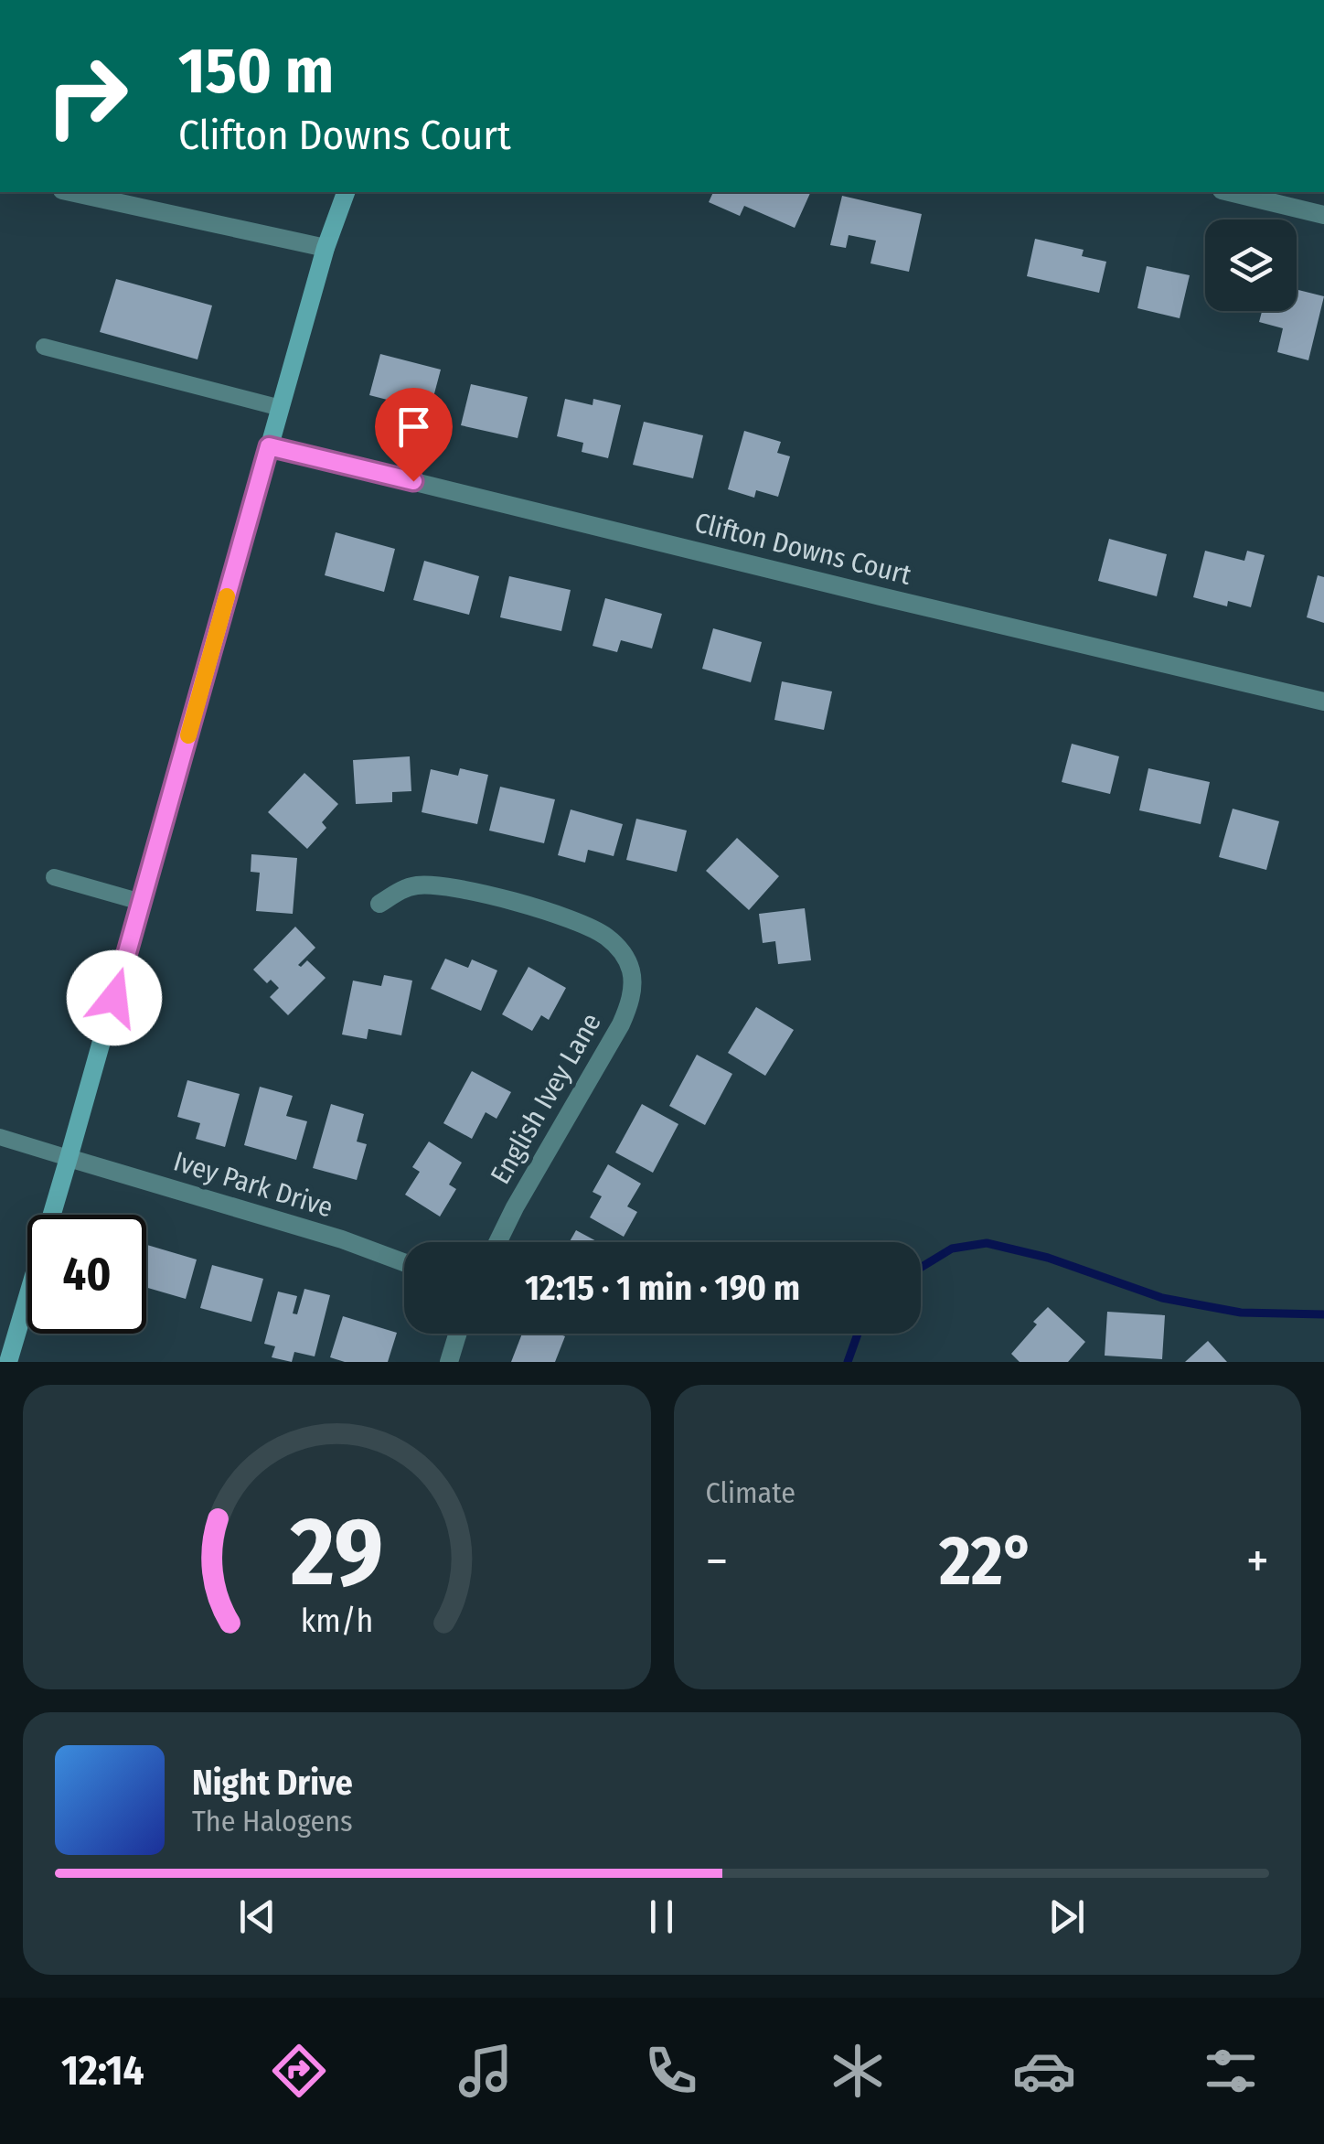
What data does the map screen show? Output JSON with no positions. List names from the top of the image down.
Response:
{
  "streets": {
    "street": ["Clifton Downs Court", "English Ivey Lane", "Ivey Park Drive"]
  },
  "page": {
    "turn": ["150 m", "Clifton Downs Court"],
    "limit": "40",
    "trip": "12:15 · 1 min · 190 m",
    "tile": "Climate",
    "heat": ["−", "22°", "+"],
    "song": ["Night Drive", "The Halogens"],
    "tabs": "12:14",
    "gauge": ["29", "km/h"]
  }
}
